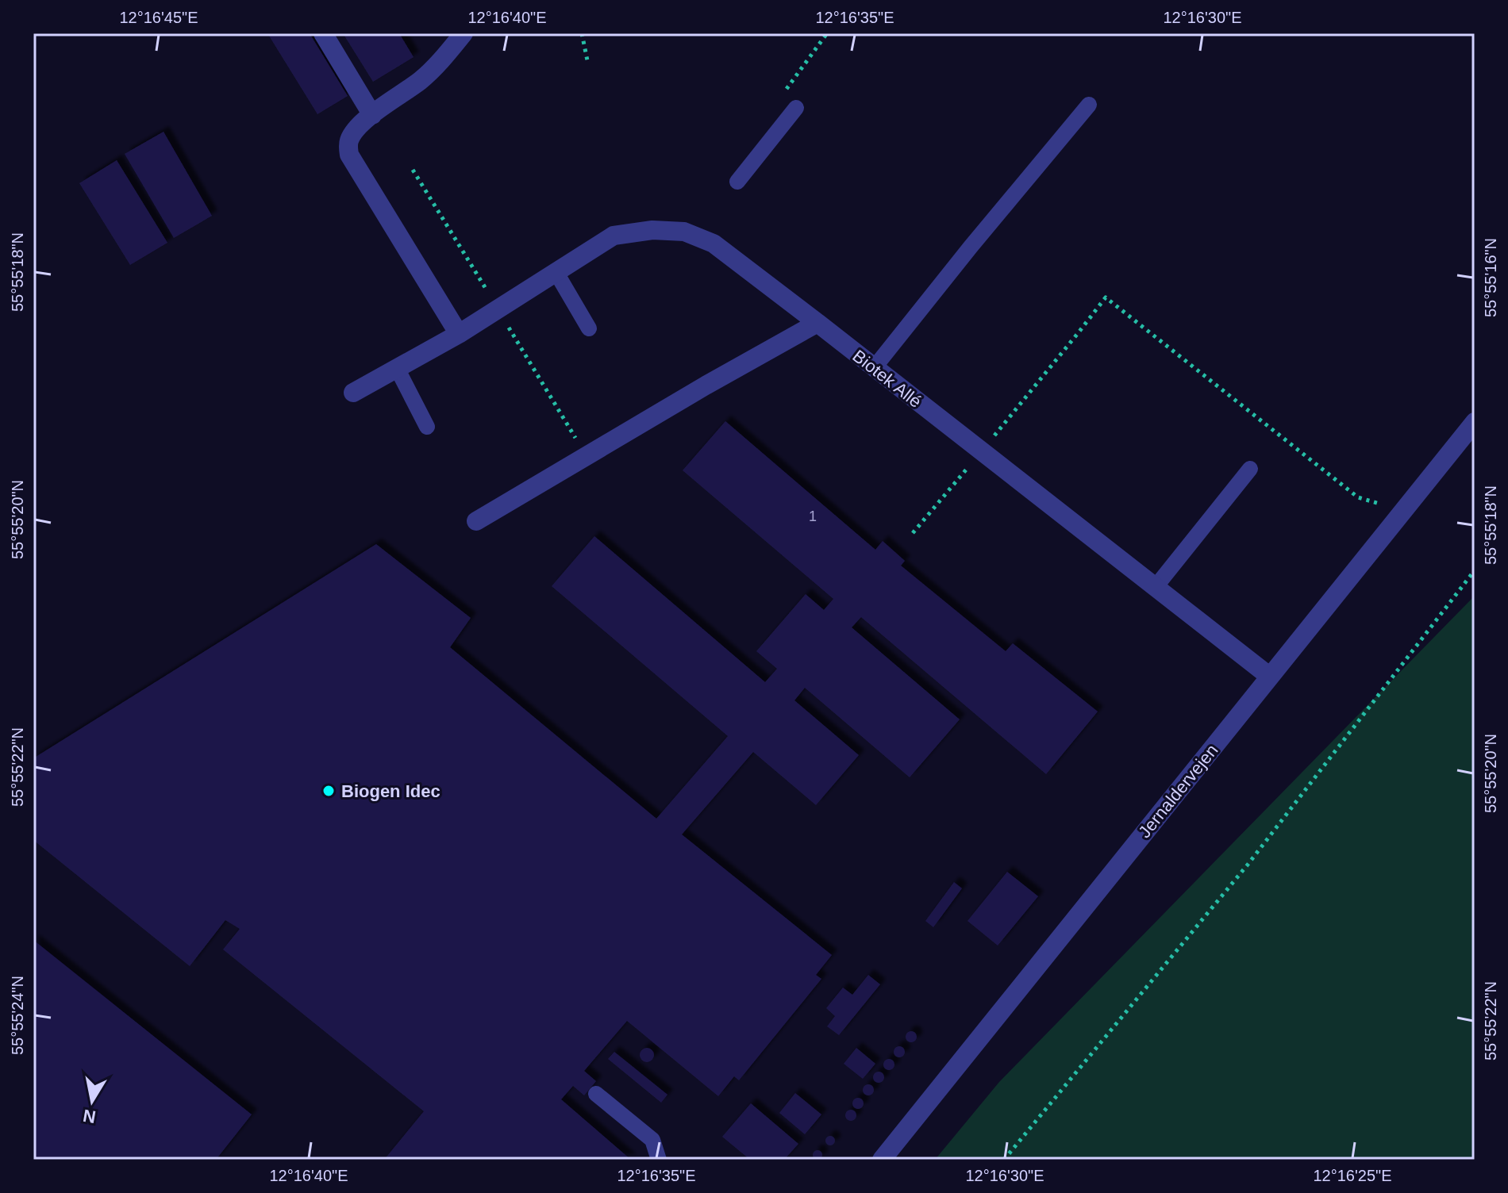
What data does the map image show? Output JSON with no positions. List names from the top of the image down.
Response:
{
  "streets": {
    "street": ["Biotek Allé", "Jernaldervejen"]
  },
  "crossings": [
    ["Biotek Allé", "Jernaldervejen"]
  ],
  "places": ["Biogen Idec"],
  "house_numbers": ["1"],
  "north": "bottom",
  "coordinates": [
    "12°16'45\"E",
    "12°16'40\"E",
    "12°16'35\"E",
    "12°16'30\"E",
    "55°55'18\"N",
    "55°55'16\"N",
    "55°55'20\"N",
    "55°55'22\"N",
    "55°55'24\"N",
    "12°16'25\"E"
  ]
}
